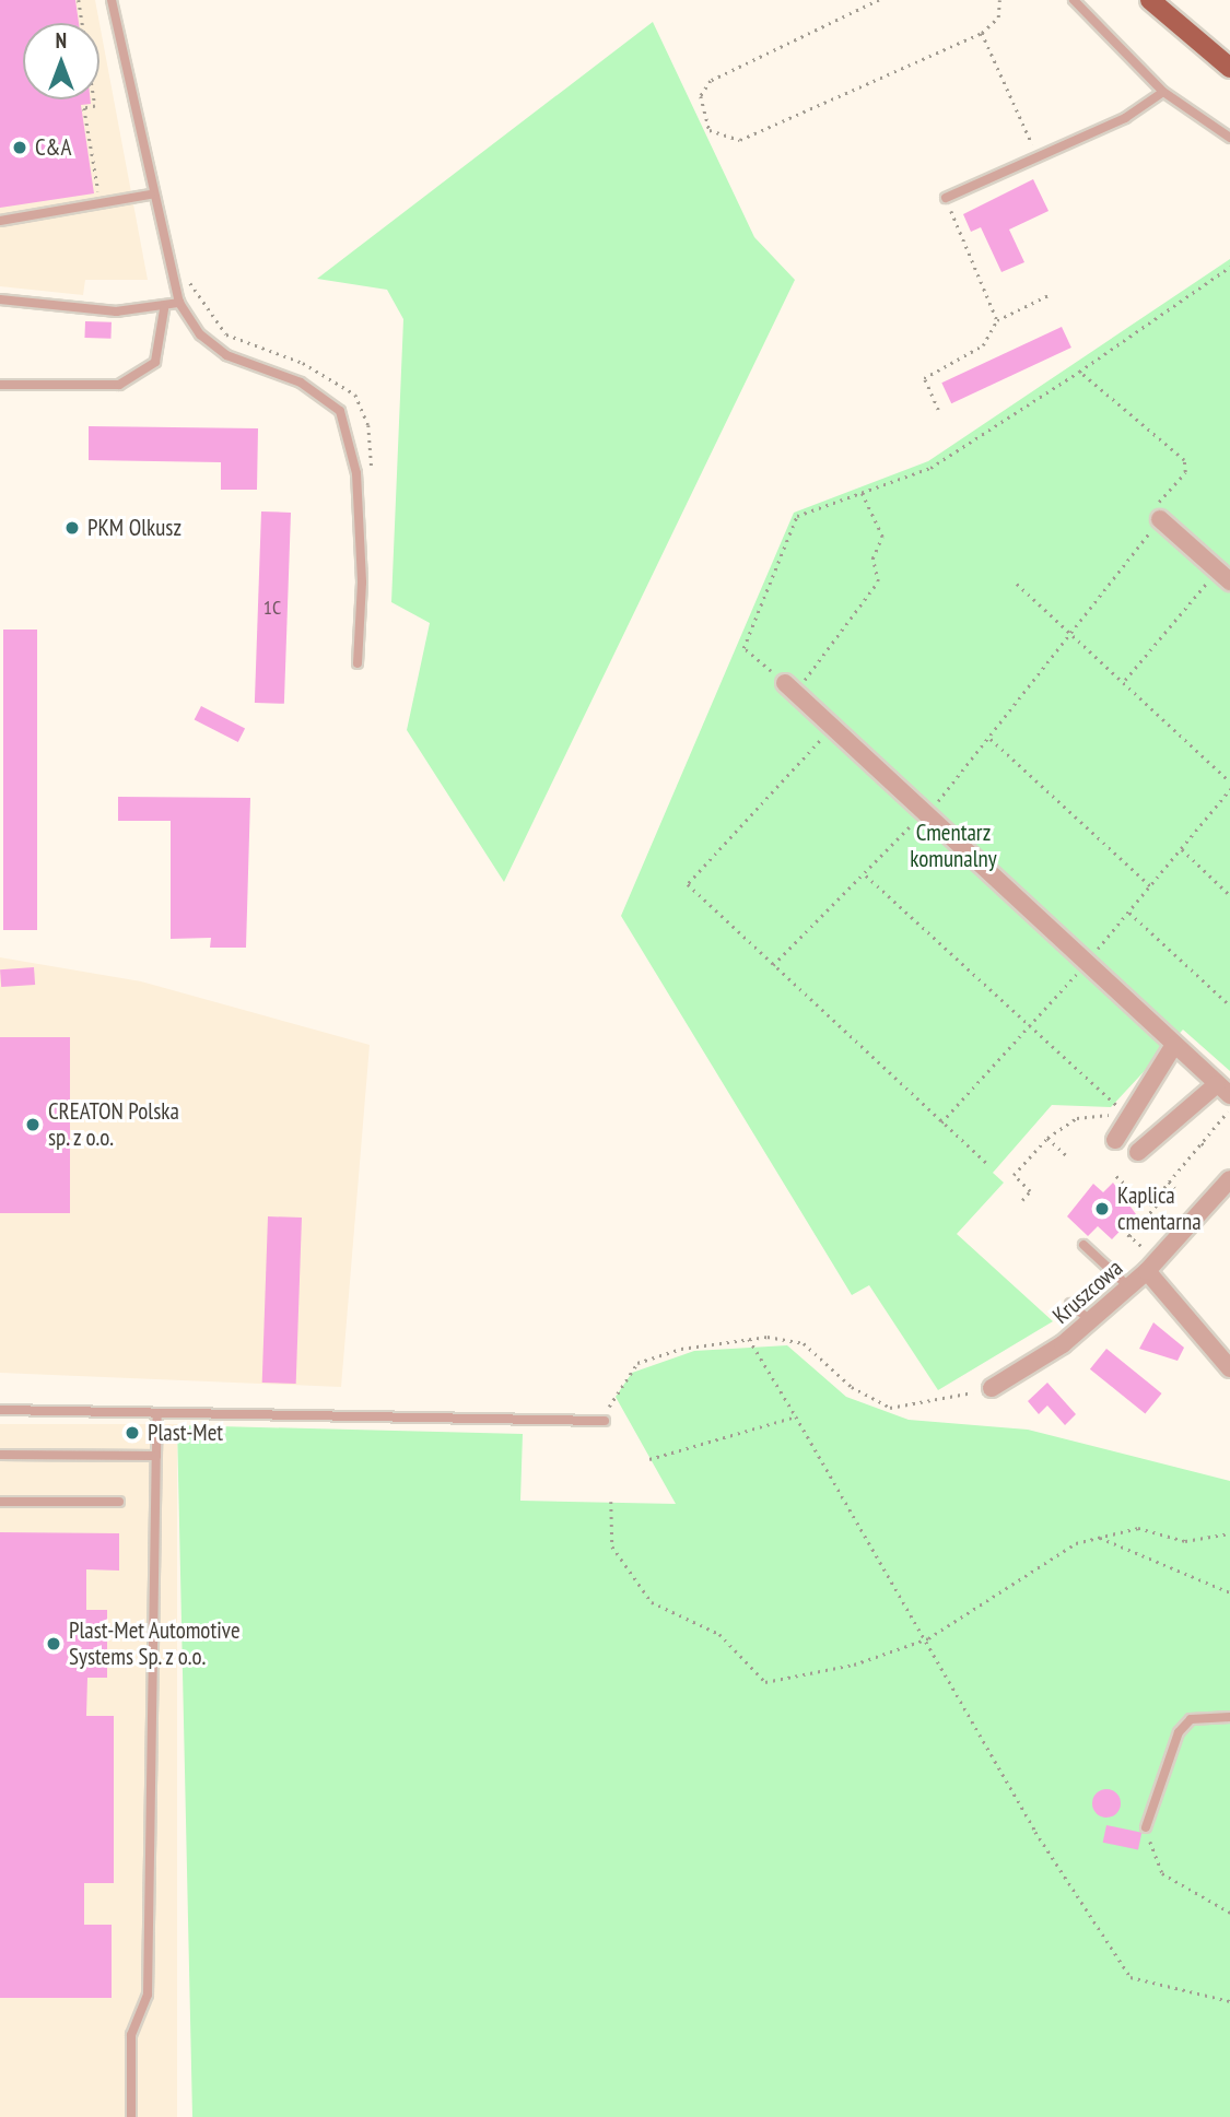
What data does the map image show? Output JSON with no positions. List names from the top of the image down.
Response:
{
  "streets": {
    "street": ["Kruszcowa"]
  },
  "parks": ["Cmentarz komunalny"],
  "places": [
    "C&A",
    "PKM Olkusz",
    "CREATON Polska sp. z o.o.",
    "Kaplica cmentarna",
    "Plast-Met",
    "Plast-Met Automotive Systems Sp. z o.o."
  ],
  "house_numbers": ["1C"],
  "north": "top"
}
